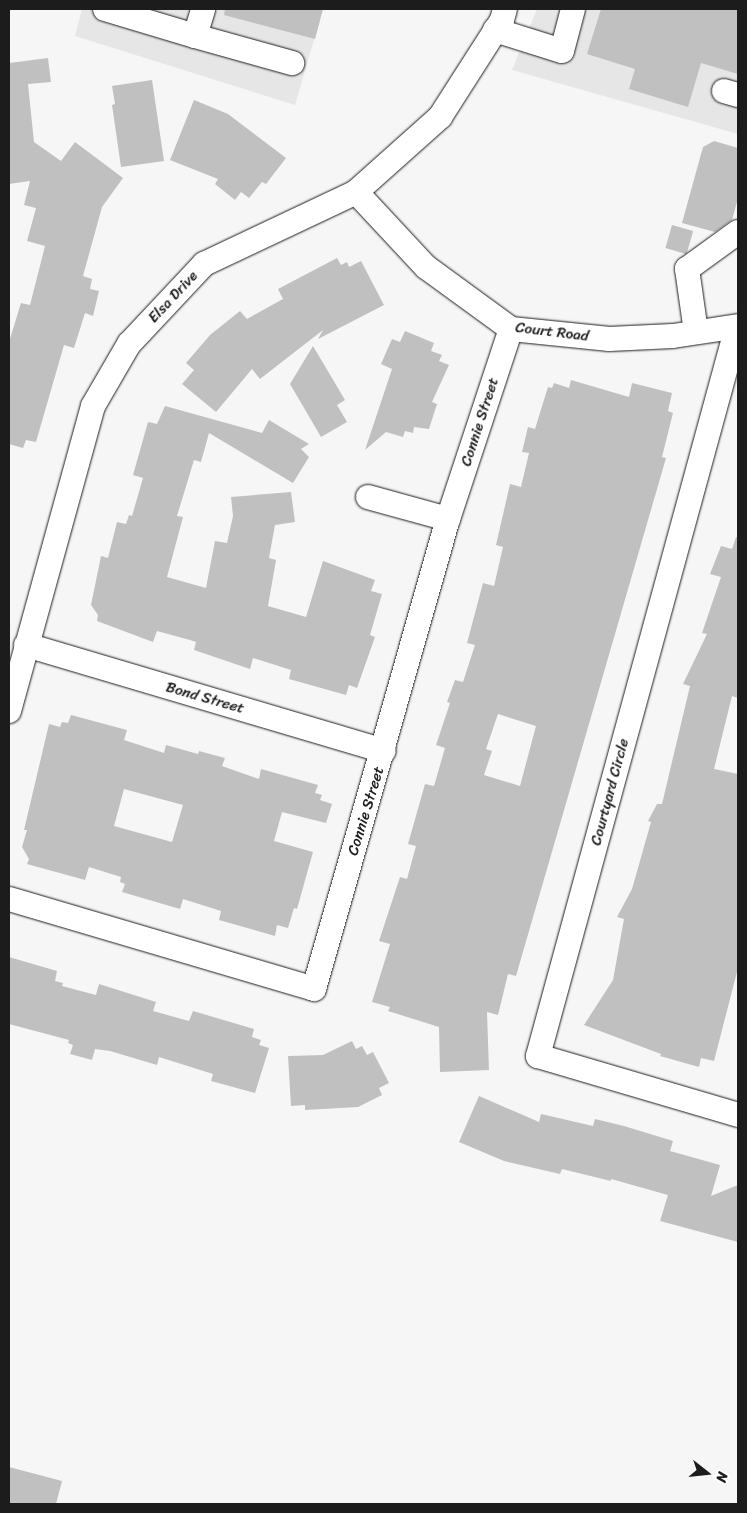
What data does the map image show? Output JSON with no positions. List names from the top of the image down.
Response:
{
  "streets": {
    "street": [
      "Elsa Drive",
      "Court Road",
      "Connie Street",
      "Bond Street",
      "Courtyard Circle"
    ]
  },
  "crossings": [
    ["Elsa Drive", "Court Road"],
    ["Elsa Drive", "Bond Street"],
    ["Court Road", "Connie Street"],
    ["Court Road", "Courtyard Circle"],
    ["Connie Street", "Bond Street"]
  ],
  "north": "right"
}
